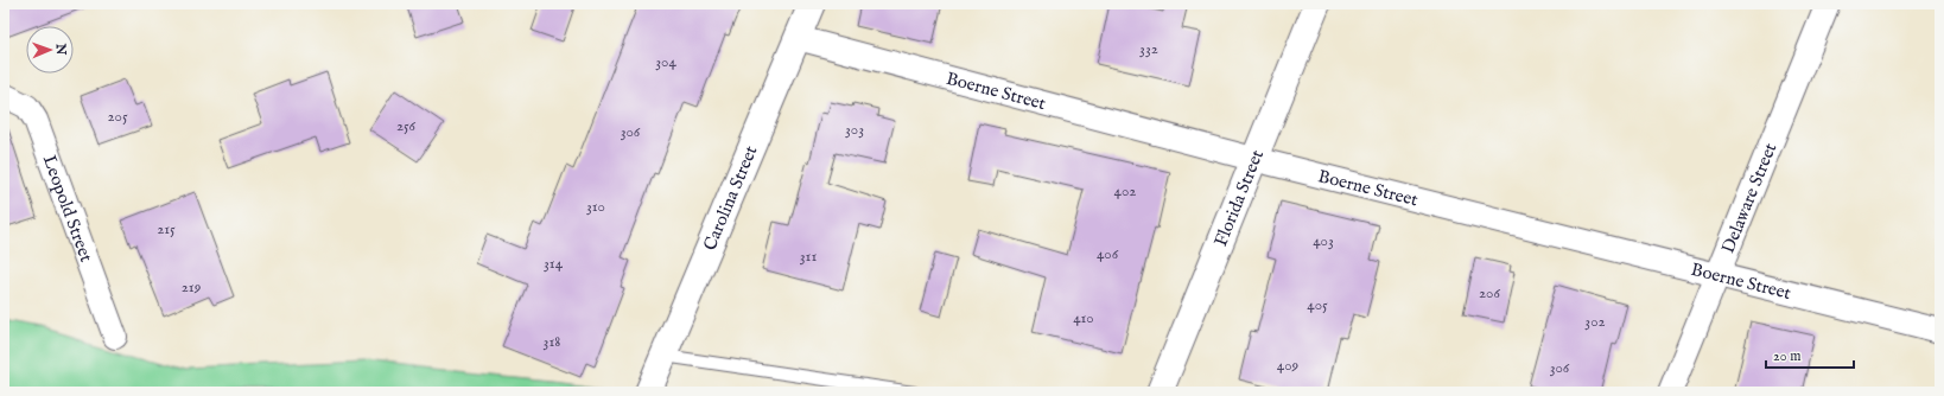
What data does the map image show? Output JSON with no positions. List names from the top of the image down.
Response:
{
  "streets": {
    "street": [
      "Boerne Street",
      "Carolina Street",
      "Florida Street",
      "Delaware Street",
      "Leopold Street"
    ]
  },
  "crossings": [
    ["Boerne Street", "Carolina Street"],
    ["Boerne Street", "Florida Street"],
    ["Boerne Street", "Delaware Street"]
  ],
  "house_numbers": [
    "332",
    "304",
    "205",
    "256",
    "303",
    "306",
    "402",
    "310",
    "215",
    "403",
    "406",
    "311",
    "314",
    "219",
    "206",
    "405",
    "410",
    "302",
    "318",
    "409",
    "306"
  ],
  "scale_bar": "20 m",
  "north": "right"
}
